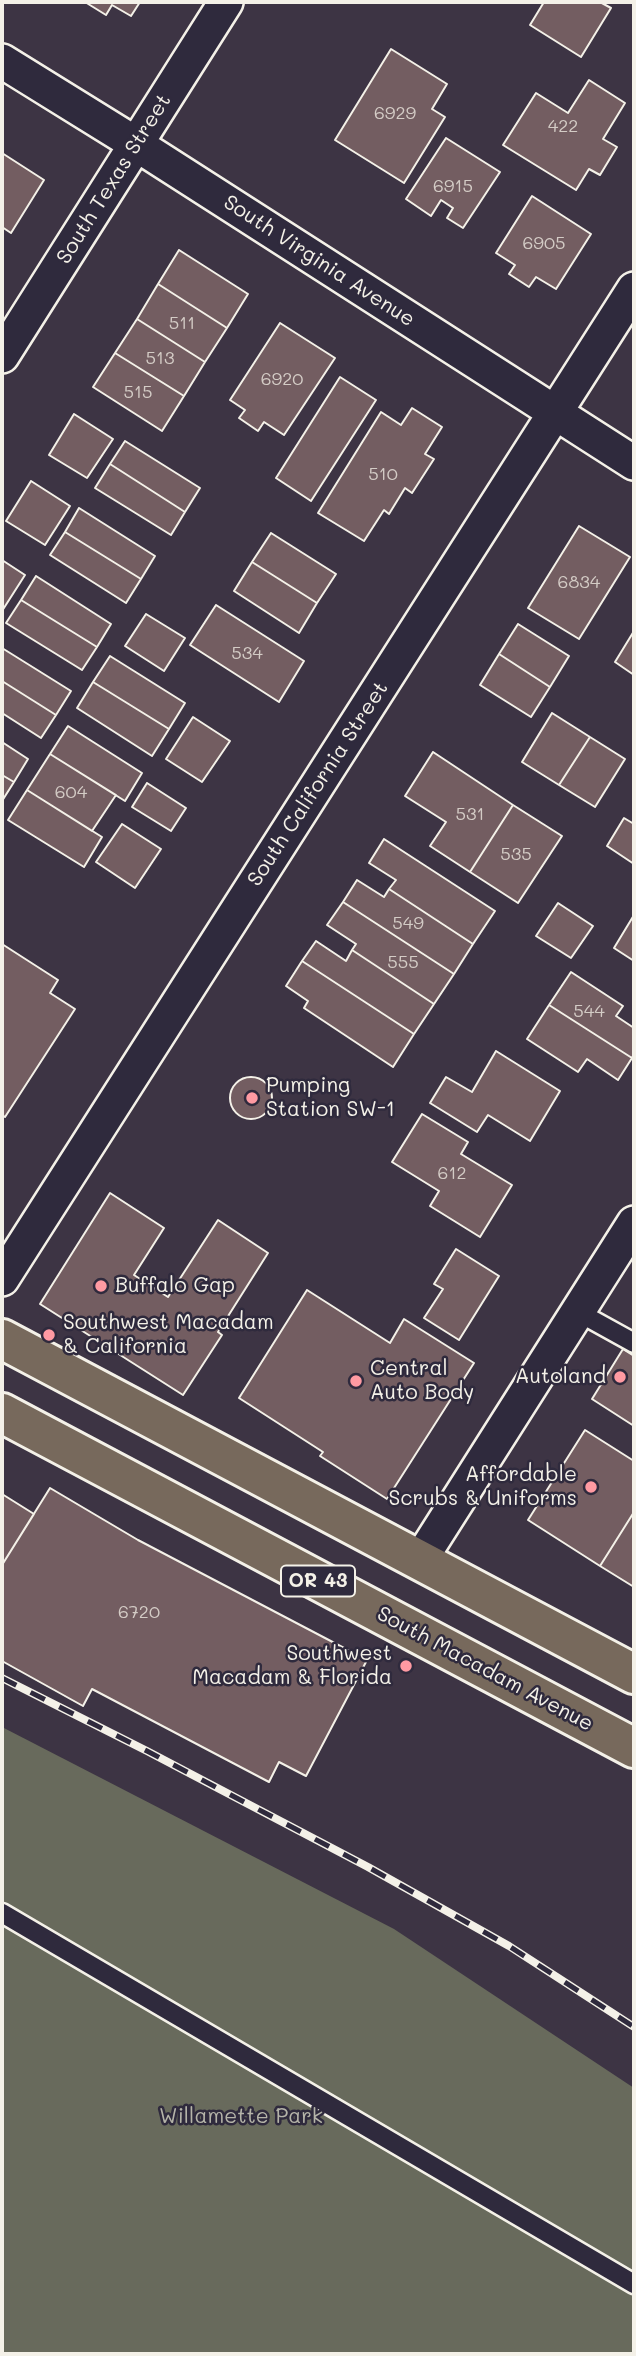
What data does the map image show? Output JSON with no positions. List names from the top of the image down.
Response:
{
  "streets": {
    "main road": ["OR 43", "South Macadam Avenue"],
    "street": ["South Texas Street", "South Virginia Avenue", "South California Street"]
  },
  "crossings": [
    ["South Texas Street", "South Virginia Avenue"],
    ["South Virginia Avenue", "South California Street"]
  ],
  "parks": ["Willamette Park"],
  "places": [
    "Pumping Station SW-1",
    "Buffalo Gap",
    "Southwest Macadam & California",
    "Autoland",
    "Central Auto Body",
    "Affordable Scrubs & Uniforms",
    "Southwest Macadam & Florida"
  ],
  "house_numbers": [
    "6929",
    "422",
    "6915",
    "6905",
    "511",
    "513",
    "6920",
    "515",
    "510",
    "6834",
    "534",
    "604",
    "531",
    "535",
    "549",
    "555",
    "544",
    "612",
    "6720"
  ]
}
